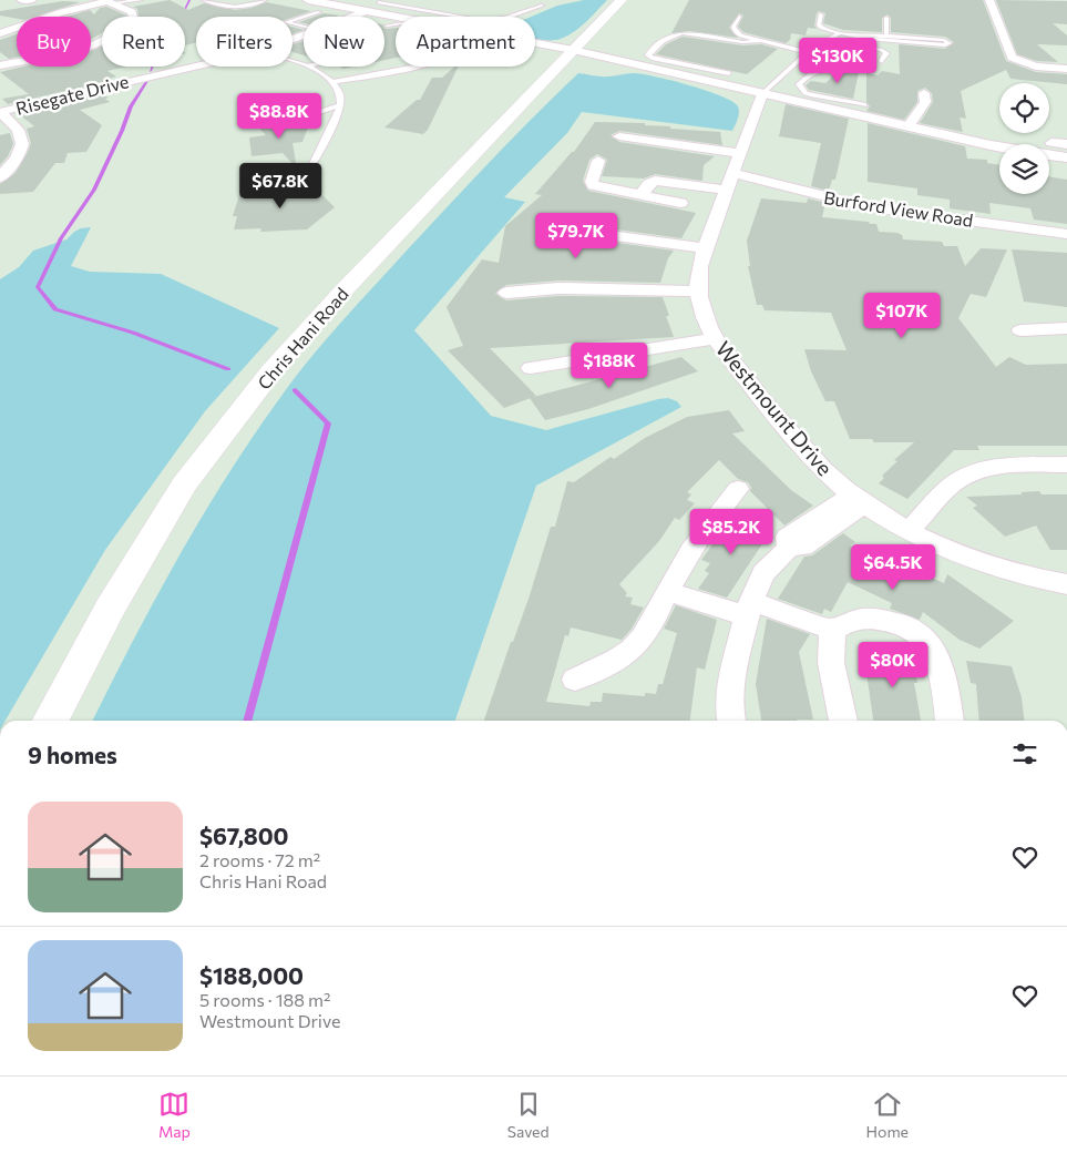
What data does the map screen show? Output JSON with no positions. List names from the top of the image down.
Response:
{
  "streets": {
    "main road": ["Chris Hani Road"],
    "street": ["Risegate Drive", "Burford View Road", "Westmount Drive"]
  },
  "crossings": [
    ["Burford View Road", "Westmount Drive"]
  ],
  "page": {
    "chip": [
      "Buy",
      "Rent",
      "Filters",
      "New",
      "Apartment"
    ],
    "price": [
      "$130K",
      "$88.8K",
      "$67.8K",
      "$79.7K",
      "$107K",
      "$188K",
      "$85.2K",
      "$64.5K",
      "$80K"
    ],
    "heading": "9 homes",
    "list": [
      {
        "name": "$67,800",
        "note": "2 rooms · 72 m² · Chris Hani Road"
      },
      {
        "name": "$188,000",
        "note": "5 rooms · 188 m² · Westmount Drive"
      }
    ],
    "tabs": ["Map", "Saved", "Home"]
  }
}
